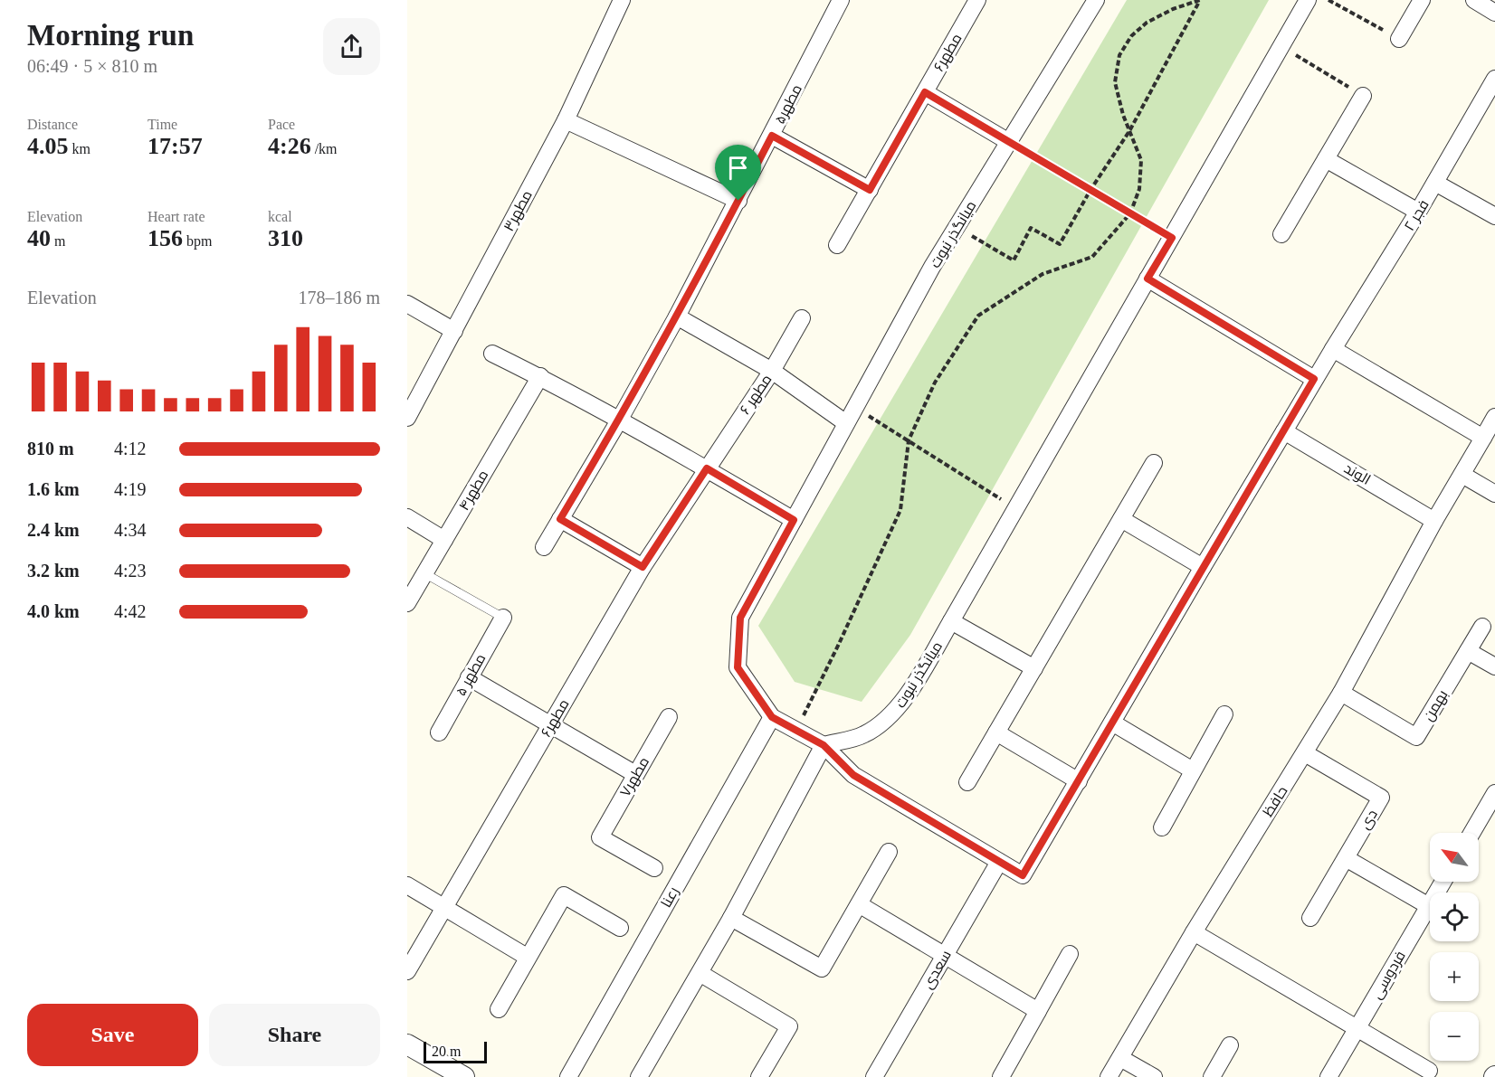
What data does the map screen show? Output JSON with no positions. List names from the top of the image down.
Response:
{
  "streets": {
    "street": [
      "مطهر۶",
      "مطهر۵",
      "مطهر۳",
      "فجر ۲",
      "میانگذر نبوت",
      "مطهر ۶",
      "الوند",
      "مطهر۴",
      "مطهر ۵",
      "بهمن",
      "مطهر۷",
      "حافظ",
      "دی",
      "رعنا",
      "سعدی",
      "فردوسی"
    ]
  },
  "crossings": [
    ["مطهر۶", "مطهر ۶"],
    ["میانگذر نبوت", "رعنا"],
    ["الوند", "حافظ"],
    ["بهمن", "حافظ"],
    ["حافظ", "دی"]
  ],
  "scale_bar": "20 m",
  "north": "top left",
  "page": {
    "heading": ["Morning run", "06:49 · 5 × 810 m"],
    "stats": [
      ["Distance", "4.05 km"],
      ["Time", "17:57"],
      ["Pace", "4:26 /km"],
      ["Elevation", "40 m"],
      ["Heart rate", "156 bpm"],
      ["kcal", "310"]
    ],
    "chart": ["Elevation", "178–186 m"],
    "list": [
      {
        "name": "810 m",
        "note": "4:12"
      },
      {
        "name": "1.6 km",
        "note": "4:19"
      },
      {
        "name": "2.4 km",
        "note": "4:34"
      },
      {
        "name": "3.2 km",
        "note": "4:23"
      },
      {
        "name": "4.0 km",
        "note": "4:42"
      }
    ],
    "map_buttons": ["+", "−"],
    "buttons": ["Save", "Share"],
    "scale": "20 m"
  }
}
